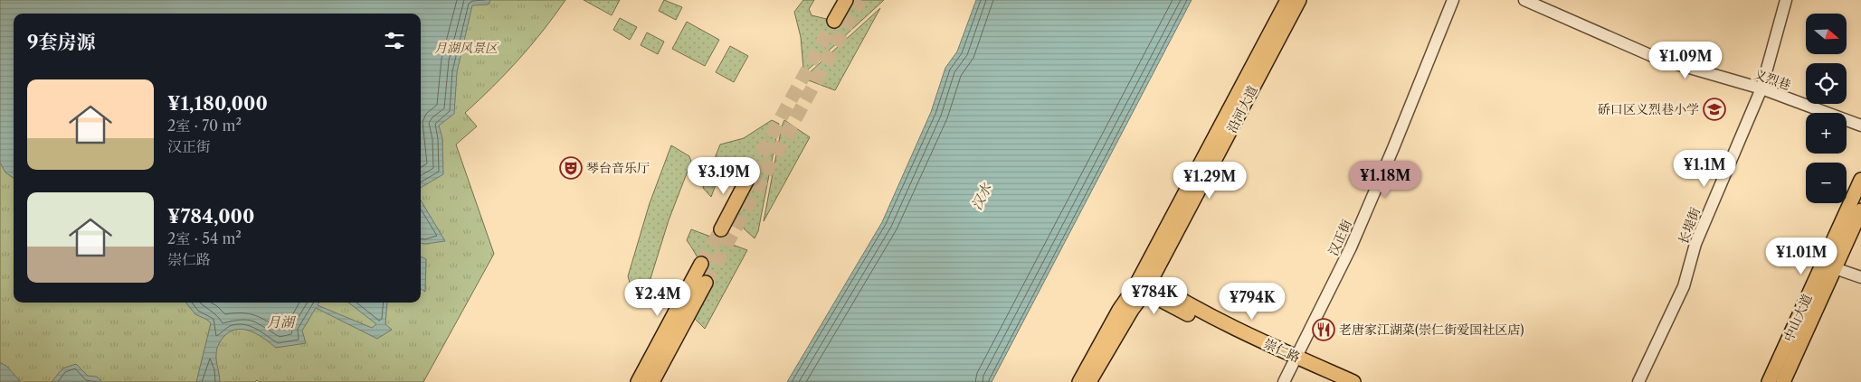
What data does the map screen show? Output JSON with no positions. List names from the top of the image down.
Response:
{
  "streets": {
    "main road": ["沿河大道", "中山大道", "崇仁路"],
    "street": ["义烈巷", "长堤街", "汉正街"]
  },
  "crossings": [
    ["义烈巷", "长堤街"],
    ["沿河大道", "崇仁路"],
    ["汉正街", "崇仁路"]
  ],
  "water": ["汉水", "月湖"],
  "parks": ["月湖风景区"],
  "places": {
    "school or university": ["硚口区义烈巷小学"],
    "theatre": ["琴台音乐厅"],
    "restaurant": ["老唐家江湖菜(崇仁街爱国社区店)"]
  },
  "north": "right",
  "page": {
    "map_buttons": ["+", "−"],
    "heading": "9套房源",
    "price": [
      "¥1.09M",
      "¥1.1M",
      "¥3.19M",
      "¥1.18M",
      "¥1.29M",
      "¥1.01M",
      "¥784K",
      "¥2.4M",
      "¥794K"
    ],
    "list": [
      {
        "name": "¥1,180,000",
        "note": "2室 · 70 m² · 汉正街"
      },
      {
        "name": "¥784,000",
        "note": "2室 · 54 m² · 崇仁路"
      }
    ]
  }
}
